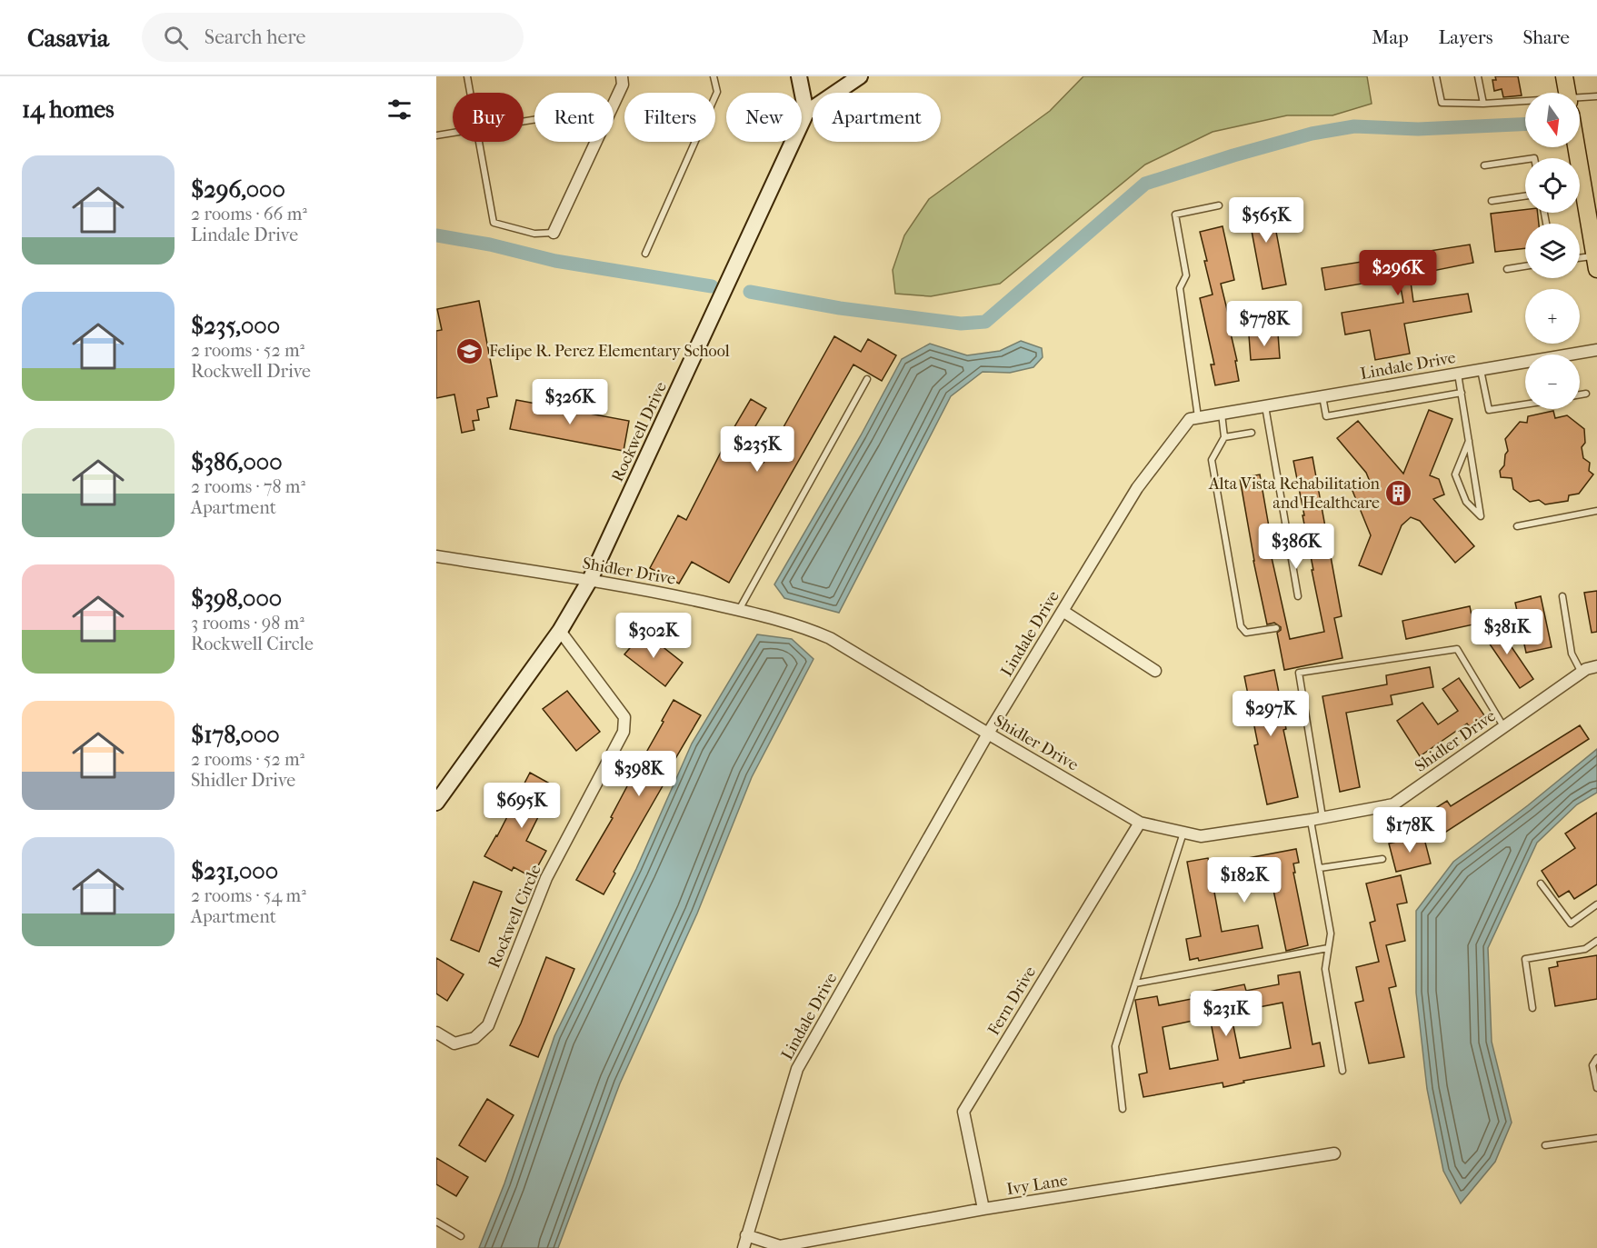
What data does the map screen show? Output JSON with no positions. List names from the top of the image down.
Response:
{
  "streets": {
    "street": [
      "Lindale Drive",
      "Rockwell Drive",
      "Shidler Drive",
      "Rockwell Circle",
      "Fern Drive",
      "Ivy Lane"
    ]
  },
  "crossings": [
    ["Lindale Drive", "Shidler Drive"],
    ["Lindale Drive", "Ivy Lane"],
    ["Rockwell Drive", "Shidler Drive"],
    ["Rockwell Drive", "Rockwell Circle"],
    ["Shidler Drive", "Fern Drive"],
    ["Fern Drive", "Ivy Lane"]
  ],
  "places": {
    "school or university": ["Felipe R. Perez Elementary School"],
    "building": ["Alta Vista Rehabilitation and Healthcare"]
  },
  "north": "bottom",
  "page": {
    "header": "Casavia",
    "search": "Search here",
    "nav": ["Map", "Layers", "Share"],
    "heading": "14 homes",
    "map_buttons": ["+", "−"],
    "chip": [
      "Buy",
      "Rent",
      "Filters",
      "New",
      "Apartment"
    ],
    "list": [
      {
        "name": "$296,000",
        "note": "2 rooms · 66 m² · Lindale Drive"
      },
      {
        "name": "$235,000",
        "note": "2 rooms · 52 m² · Rockwell Drive"
      },
      {
        "name": "$386,000",
        "note": "2 rooms · 78 m² · Apartment"
      },
      {
        "name": "$398,000",
        "note": "3 rooms · 98 m² · Rockwell Circle"
      },
      {
        "name": "$178,000",
        "note": "2 rooms · 52 m² · Shidler Drive"
      },
      {
        "name": "$231,000",
        "note": "2 rooms · 54 m² · Apartment"
      }
    ],
    "price": [
      "$565K",
      "$296K",
      "$778K",
      "$326K",
      "$235K",
      "$386K",
      "$381K",
      "$302K",
      "$297K",
      "$398K",
      "$695K",
      "$178K",
      "$182K",
      "$231K"
    ]
  }
}
